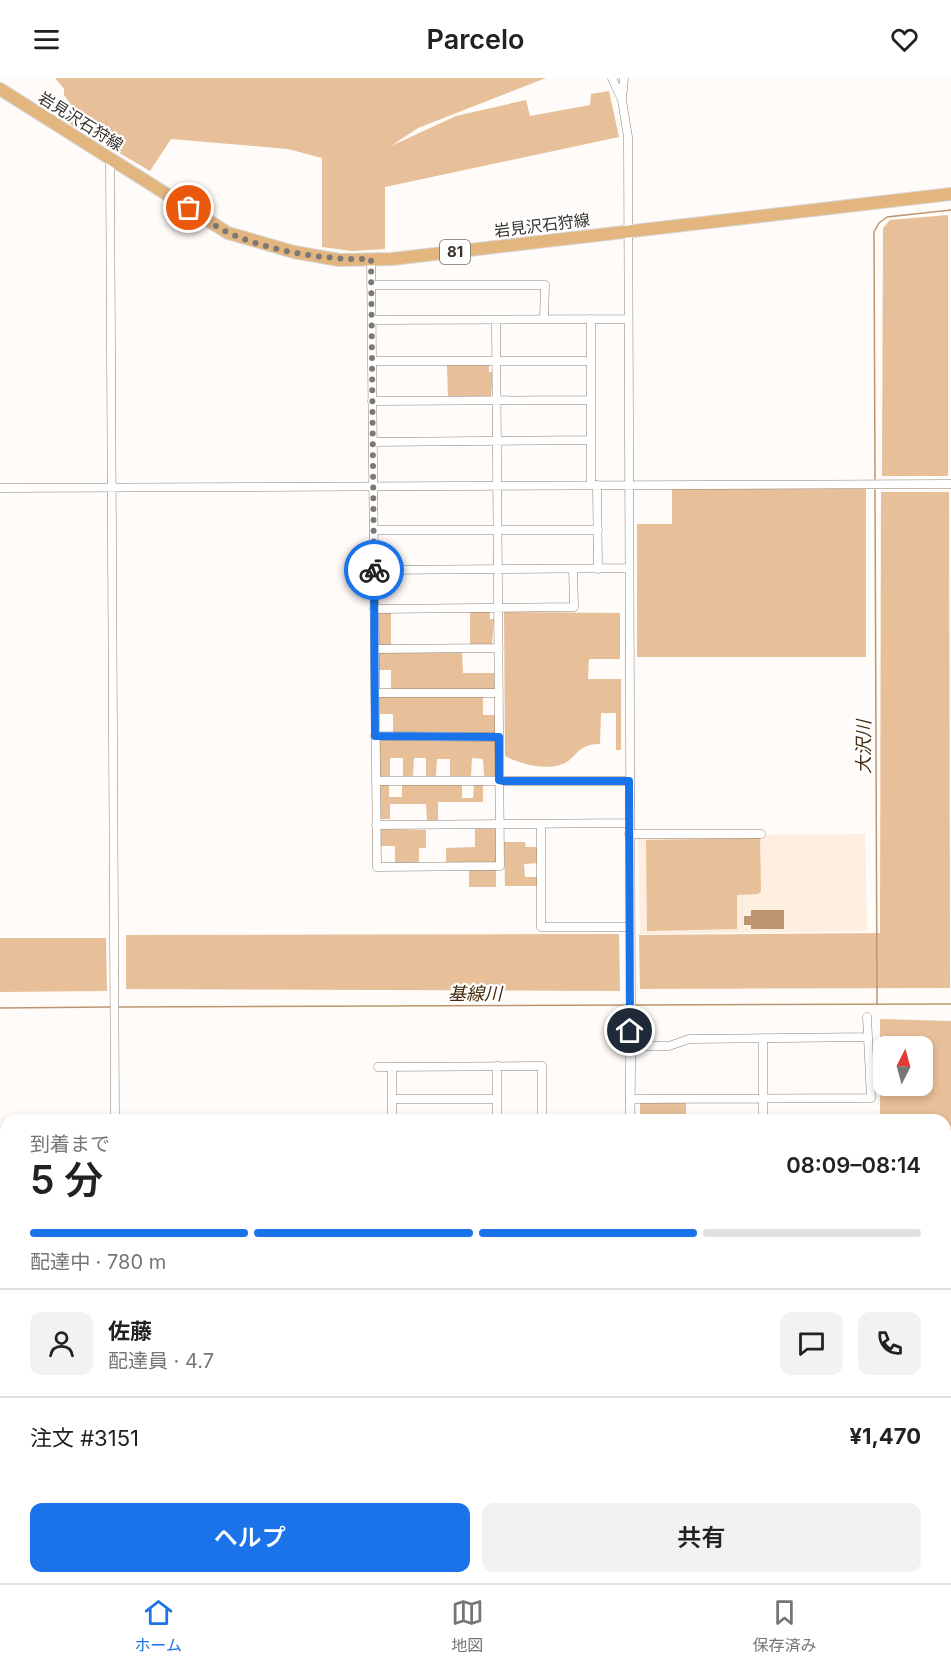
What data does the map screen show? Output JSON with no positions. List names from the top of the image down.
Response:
{
  "streets": {
    "main road": ["岩見沢石狩線", "81"]
  },
  "water": ["大沢川", "基線川"],
  "north": "top",
  "page": {
    "header": "Parcelo",
    "heading": ["5 分", "到着まで", "08:09–08:14"],
    "panel": [
      "佐藤",
      "配達員 · 4.7",
      "注文 #3151",
      "¥1,470"
    ],
    "bar": "配達中 · 780 m",
    "buttons": ["ヘルプ", "共有"],
    "tabs": ["ホーム", "地図", "保存済み"]
  }
}
